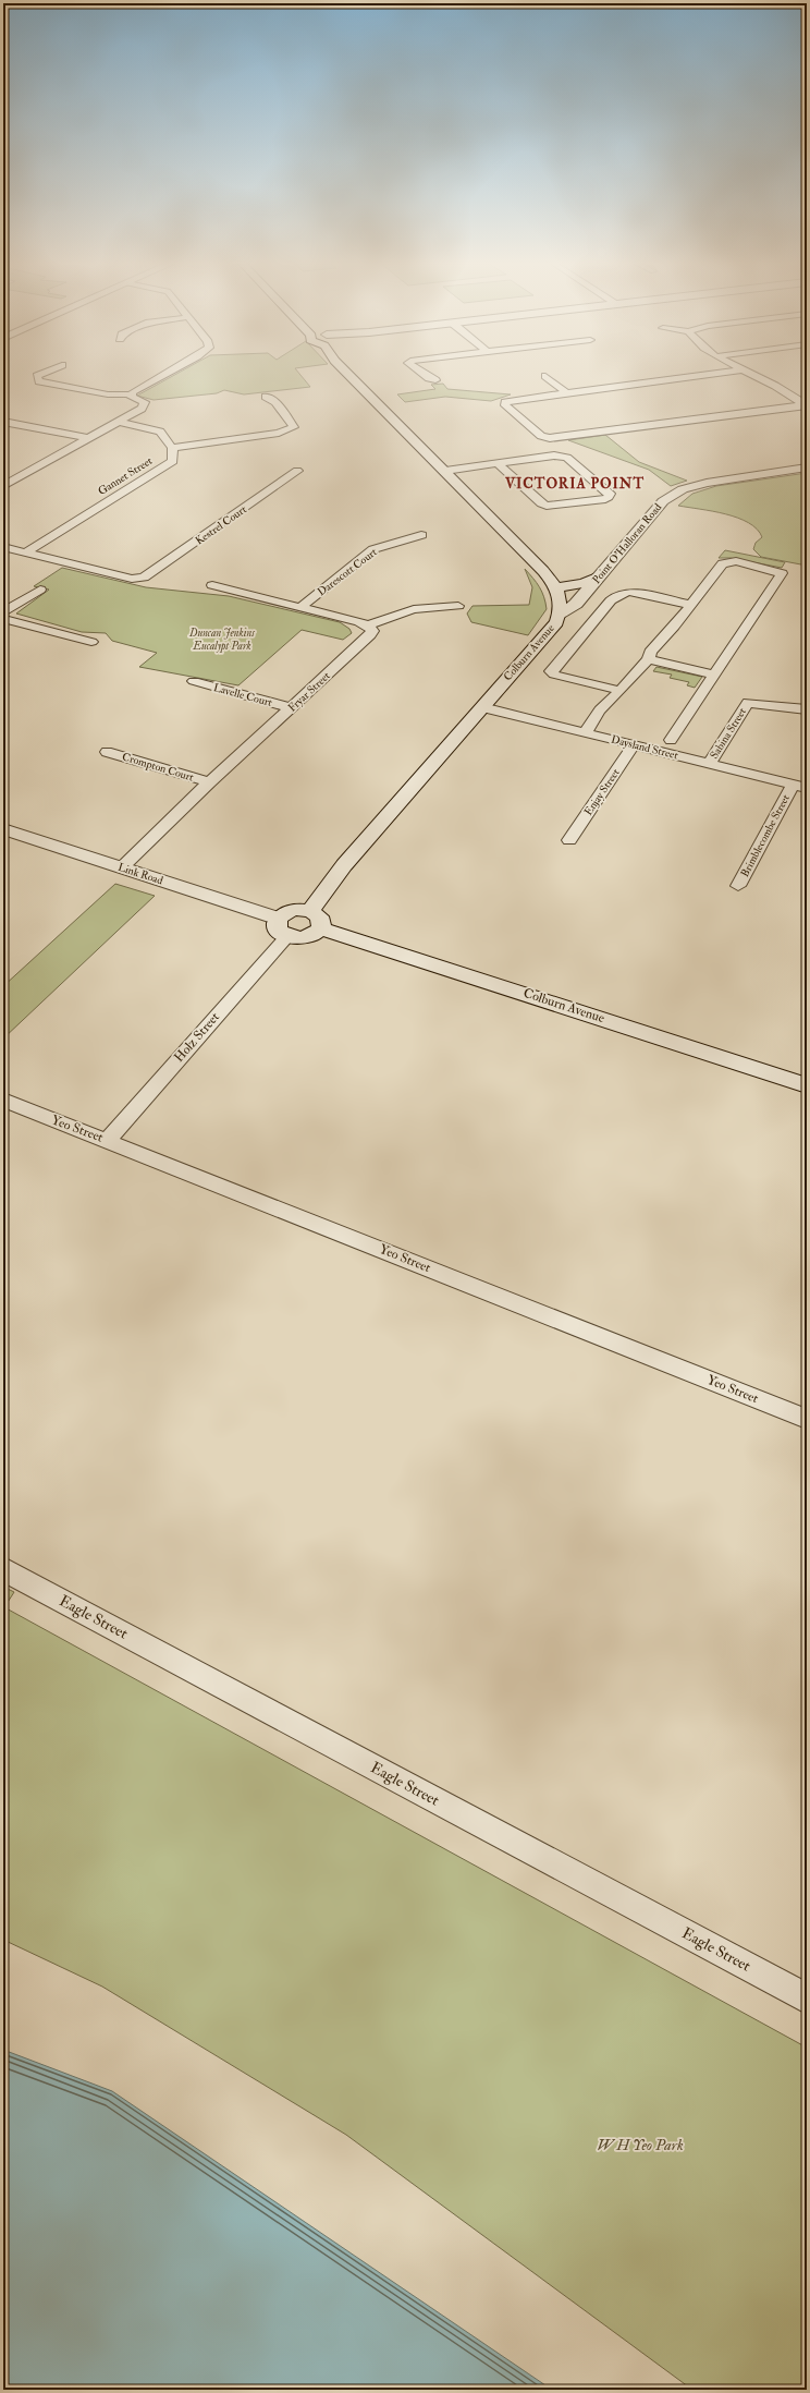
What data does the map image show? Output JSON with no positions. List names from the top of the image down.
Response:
{
  "streets": {
    "main road": ["Point O'Halloran Road", "Colburn Avenue", "Link Road"],
    "street": [
      "Gannet Street",
      "Kestrel Court",
      "Darescott Court",
      "Fryar Street",
      "Lavelle Court",
      "Sabina Street",
      "Daysland Street",
      "Crompton Court",
      "Enjay Street",
      "Brimblecombe Street",
      "Holz Street",
      "Yeo Street",
      "Eagle Street"
    ]
  },
  "crossings": [
    ["Gannet Street", "Kestrel Court"],
    ["Point O'Halloran Road", "Colburn Avenue"],
    ["Colburn Avenue", "Daysland Street"],
    ["Fryar Street", "Lavelle Court"],
    ["Fryar Street", "Crompton Court"],
    ["Fryar Street", "Link Road"],
    ["Sabina Street", "Daysland Street"],
    ["Daysland Street", "Enjay Street"],
    ["Daysland Street", "Brimblecombe Street"],
    ["Holz Street", "Yeo Street"]
  ],
  "districts": ["VICTORIA POINT"],
  "parks": ["Duncan Jenkins Eucalypt Park", "W H Yeo Park"]
}
